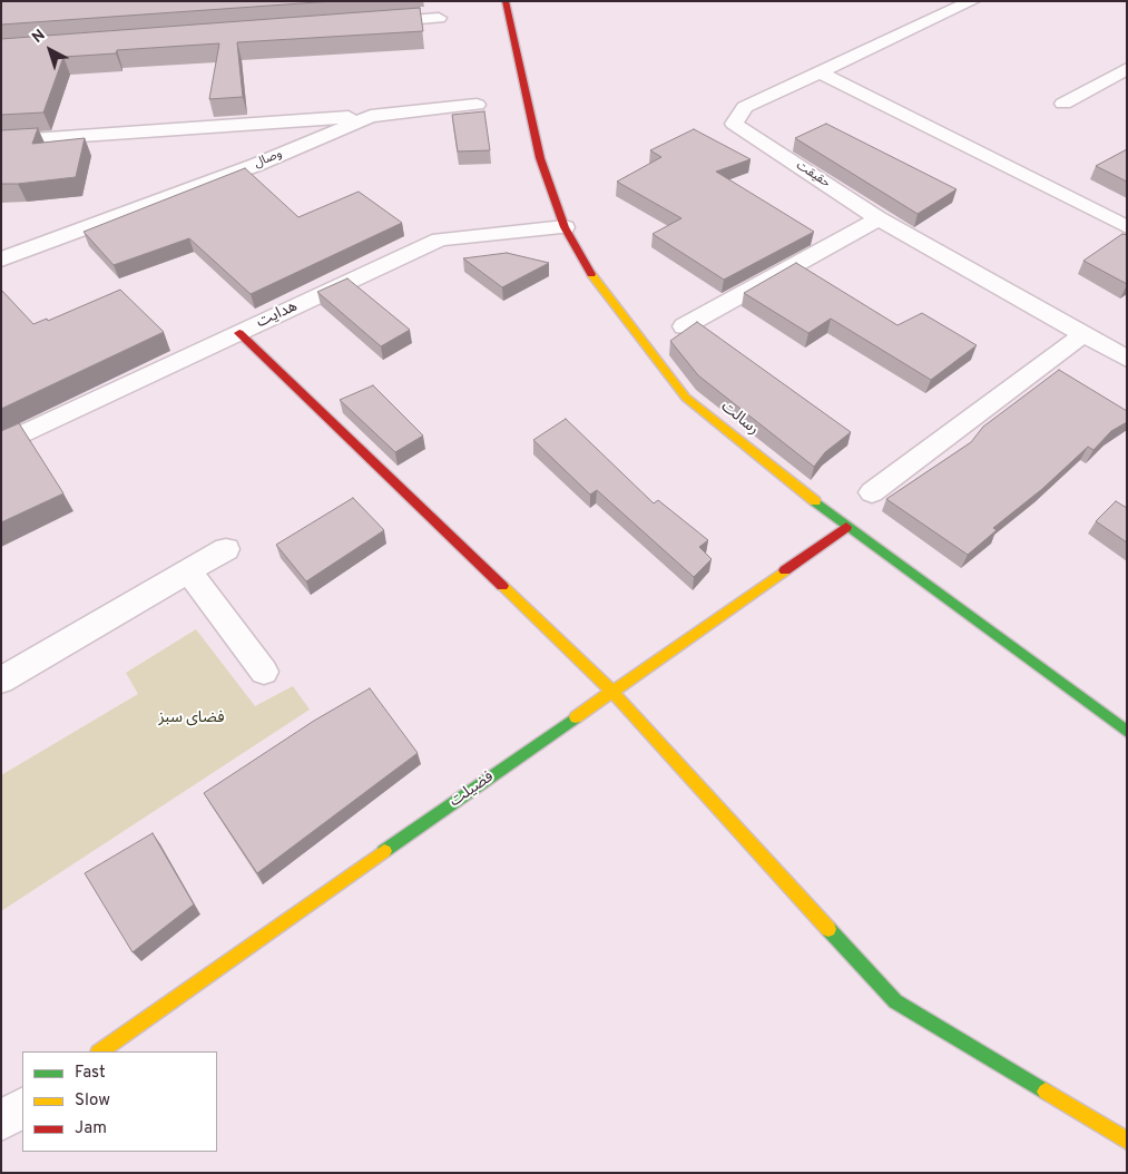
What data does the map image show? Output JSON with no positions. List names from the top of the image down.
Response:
{
  "streets": {
    "street": [
      "وصال",
      "حقیقت",
      "هدایت",
      "رسالت",
      "فضیلت"
    ]
  },
  "crossings": [
    ["هدایت", "رسالت"],
    ["رسالت", "فضیلت"]
  ],
  "parks": ["فضای سبز"],
  "legend": ["Fast", "Slow", "Jam"],
  "north": "top left"
}
